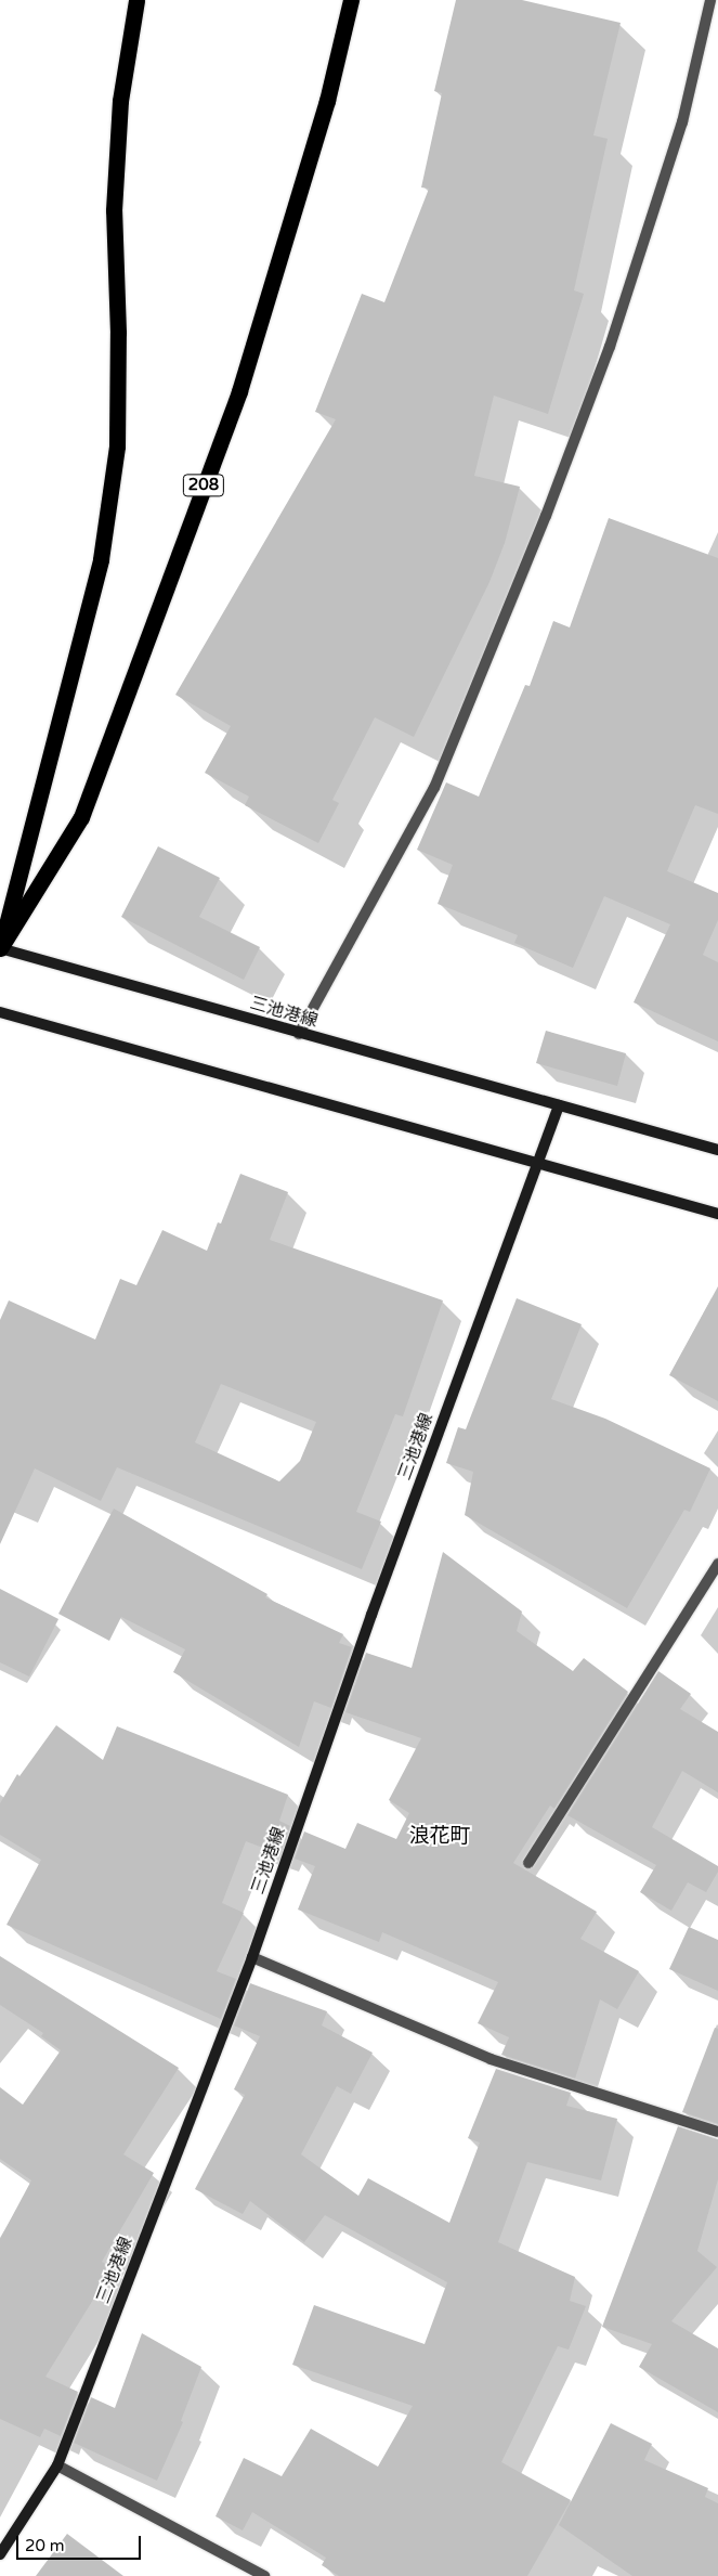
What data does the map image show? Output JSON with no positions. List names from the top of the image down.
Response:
{
  "streets": {
    "highway": ["208"],
    "main road": ["三池港線"]
  },
  "crossings": [
    ["208", "三池港線"]
  ],
  "districts": ["浪花町"],
  "scale_bar": "20 m"
}
